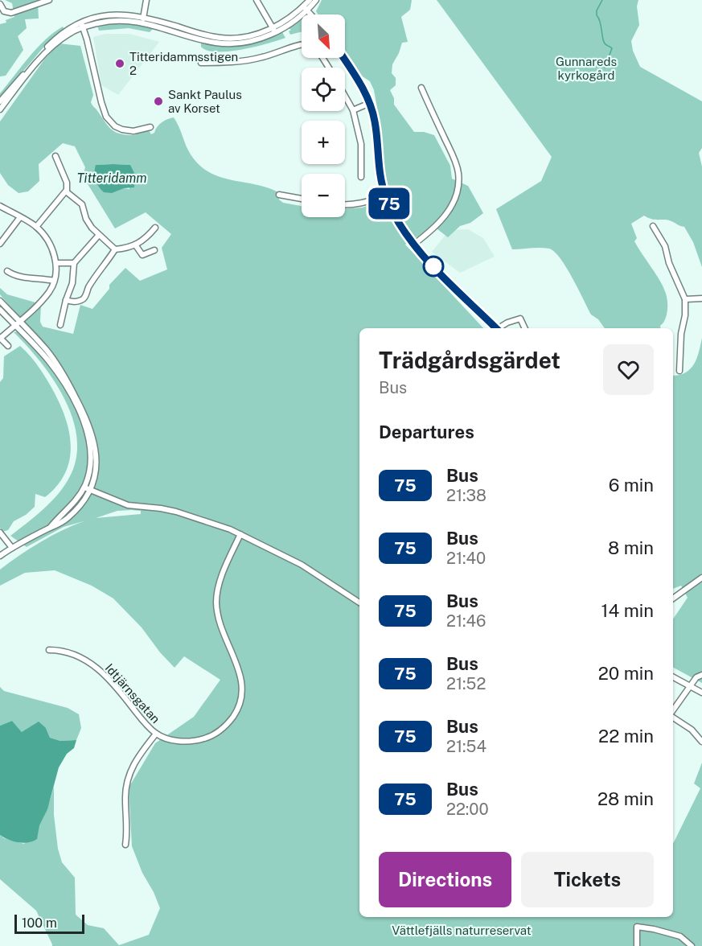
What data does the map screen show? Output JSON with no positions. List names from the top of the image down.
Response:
{
  "streets": {
    "street": ["Idtjärnsgatan"]
  },
  "water": ["Titteridamm"],
  "parks": ["Gunnareds kyrkogård", "Vättlefjälls naturreservat"],
  "places": ["Titteridammsstigen 2", "Sankt Paulus av Korset"],
  "lines": ["bus line 75"],
  "scale_bar": "100 m",
  "north": "bottom right",
  "page": {
    "on_map": "75",
    "map_buttons": ["+", "−"],
    "heading": [
      ["Trädgårdsgärdet", "Bus"],
      "Departures"
    ],
    "list": [
      {
        "mark": "75",
        "name": "Bus",
        "note": "21:38",
        "value": "6 min"
      },
      {
        "mark": "75",
        "name": "Bus",
        "note": "21:40",
        "value": "8 min"
      },
      {
        "mark": "75",
        "name": "Bus",
        "note": "21:46",
        "value": "14 min"
      },
      {
        "mark": "75",
        "name": "Bus",
        "note": "21:52",
        "value": "20 min"
      },
      {
        "mark": "75",
        "name": "Bus",
        "note": "21:54",
        "value": "22 min"
      },
      {
        "mark": "75",
        "name": "Bus",
        "note": "22:00",
        "value": "28 min"
      }
    ],
    "buttons": ["Directions", "Tickets"],
    "scale": "100 m"
  }
}
